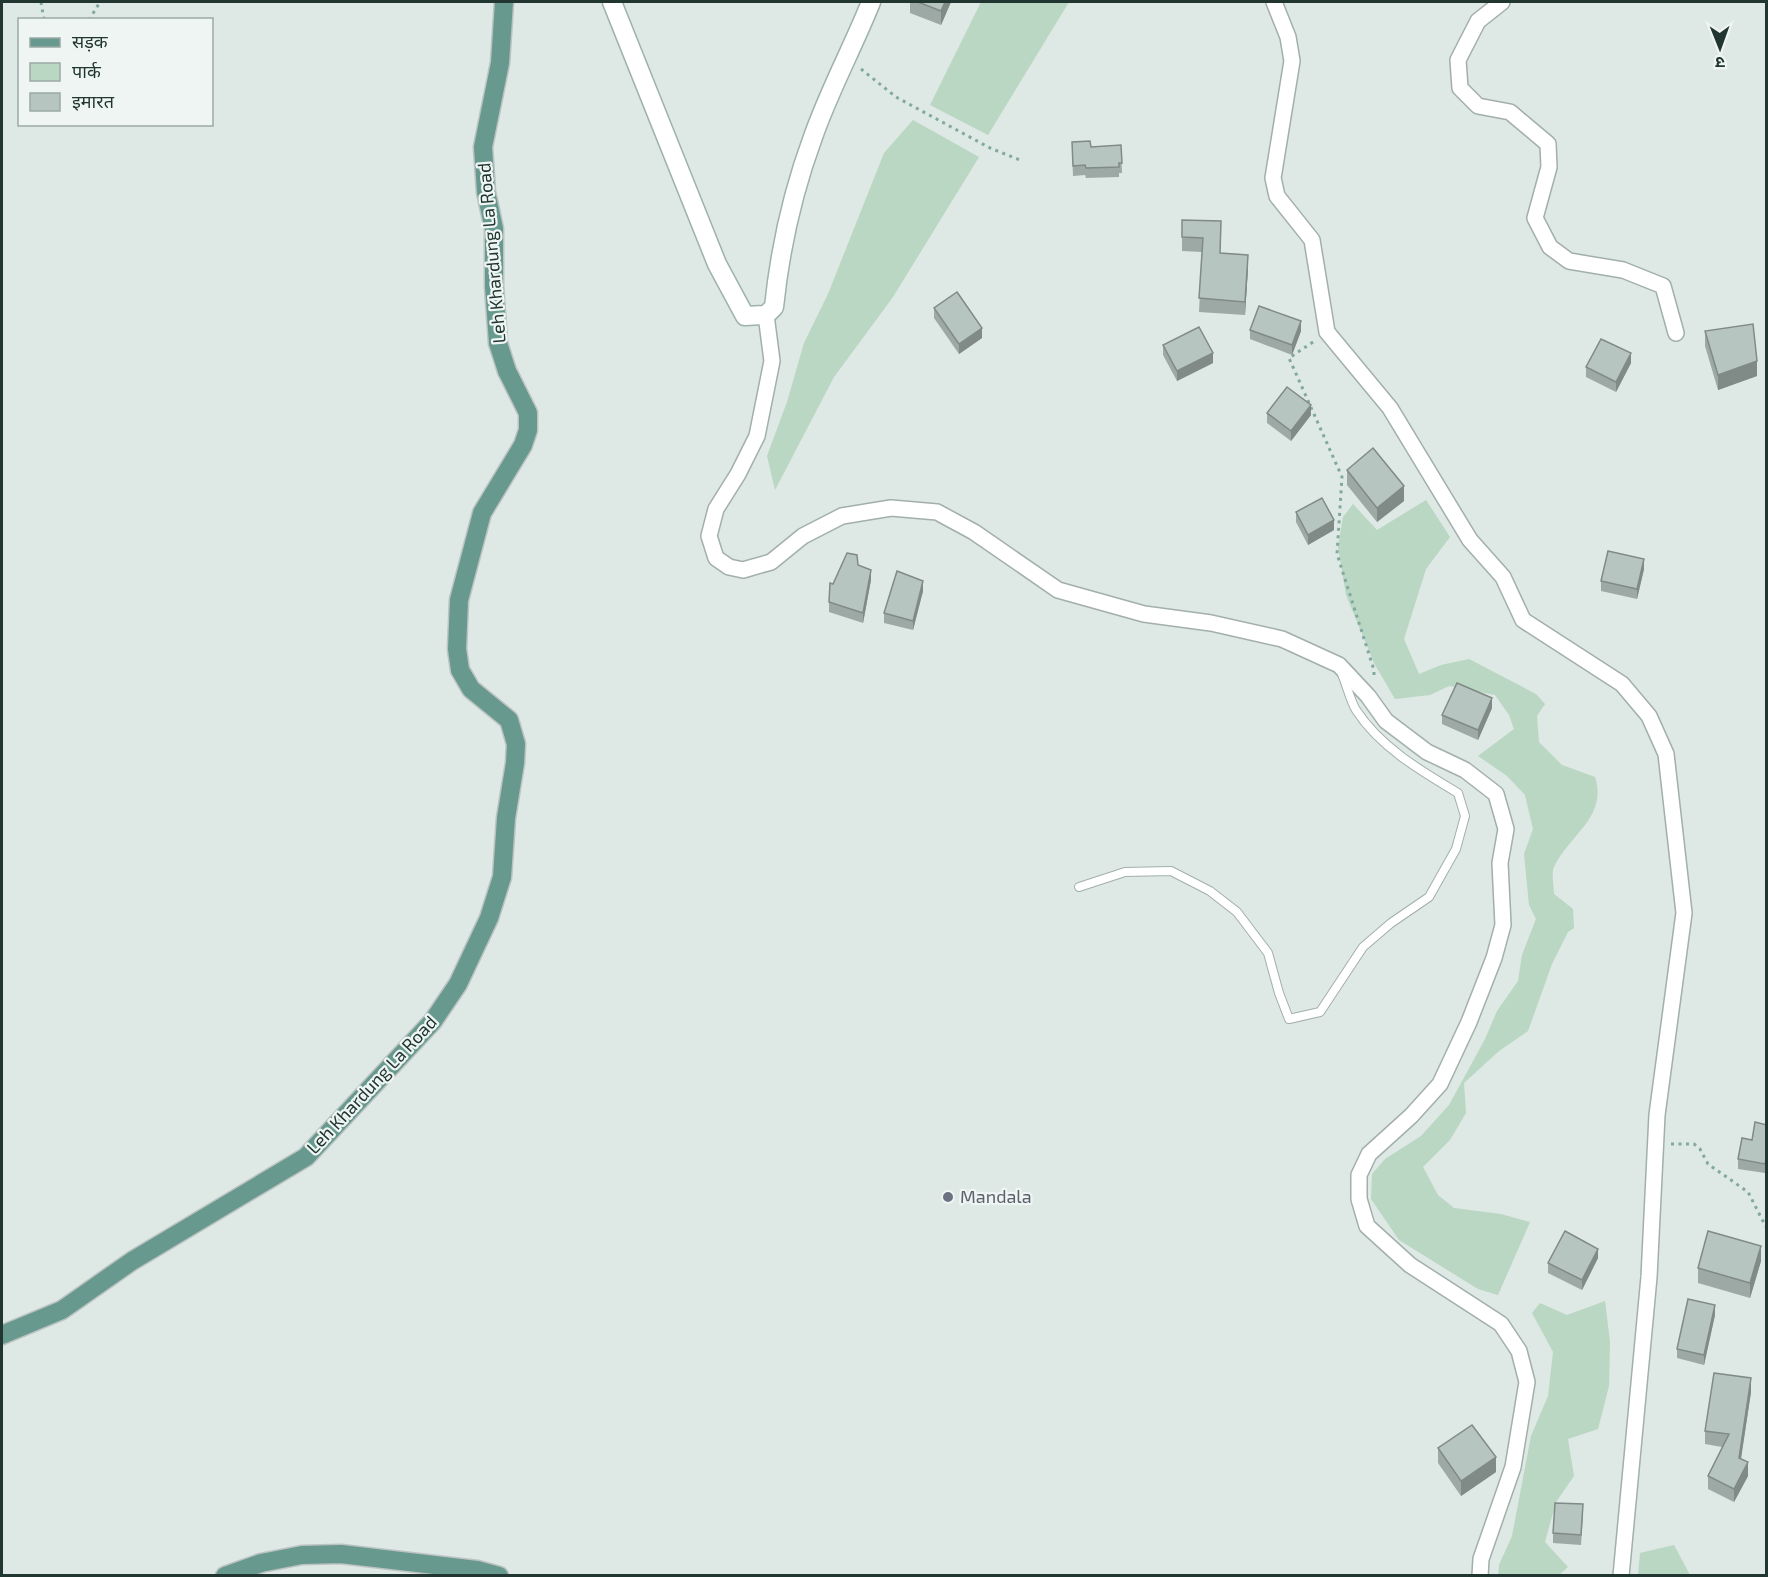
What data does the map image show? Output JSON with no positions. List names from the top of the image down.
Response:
{
  "streets": {
    "main road": ["Leh Khardung La Road"]
  },
  "places": ["Mandala"],
  "legend": ["सड़क", "पार्क", "इमारत"],
  "north": "bottom"
}
